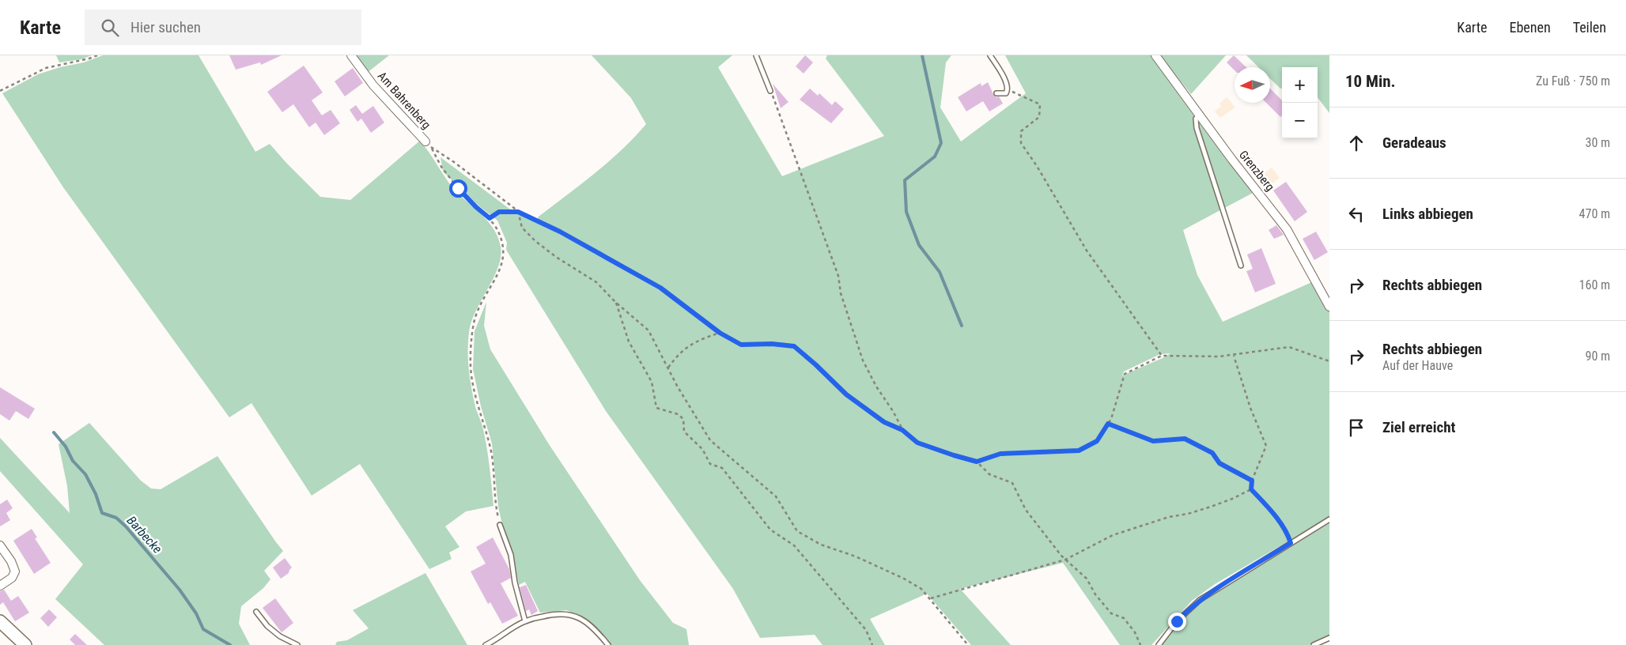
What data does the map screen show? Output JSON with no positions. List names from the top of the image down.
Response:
{
  "streets": {
    "street": ["Am Bahrenberg", "Grenzberg"]
  },
  "water": ["Barbecke"],
  "north": "left",
  "page": {
    "header": "Karte",
    "search": "Hier suchen",
    "nav": ["Karte", "Ebenen", "Teilen"],
    "heading": ["10 Min.", "Zu Fuß · 750 m"],
    "map_buttons": ["+", "−"],
    "list": [
      ["Geradeaus", "30 m"],
      ["Links abbiegen", "470 m"],
      ["Rechts abbiegen", "160 m"],
      ["Rechts abbiegen", "Auf der Hauve", "90 m"],
      "Ziel erreicht"
    ]
  }
}
